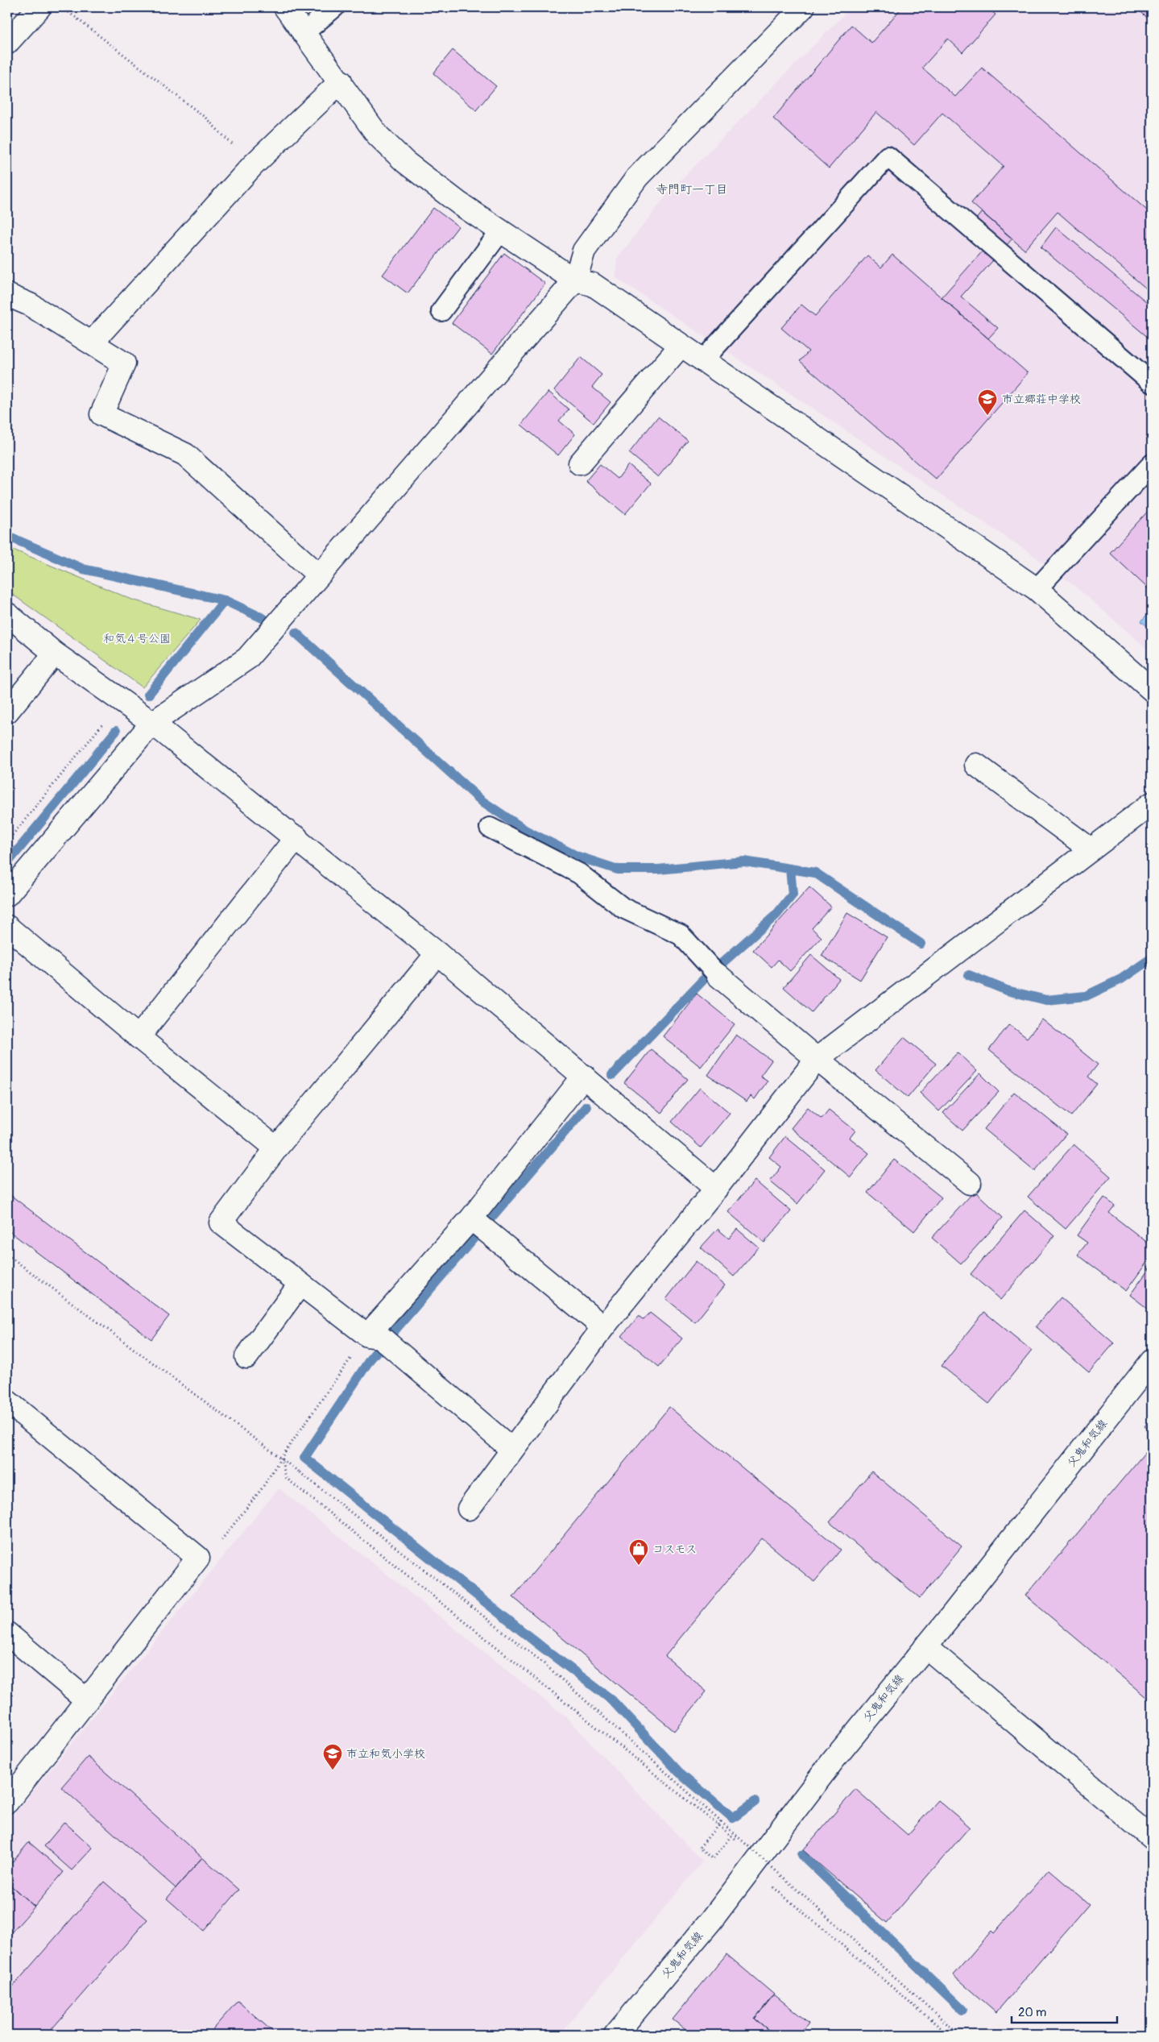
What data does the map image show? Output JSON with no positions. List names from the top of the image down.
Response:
{
  "streets": {
    "street": ["父鬼和気線"]
  },
  "districts": ["寺門町一丁目"],
  "parks": ["和気４号公園"],
  "places": {
    "school or university": ["市立郷荘中学校", "市立和気小学校"],
    "shop": ["コスモス"]
  },
  "scale_bar": "20 m"
}
